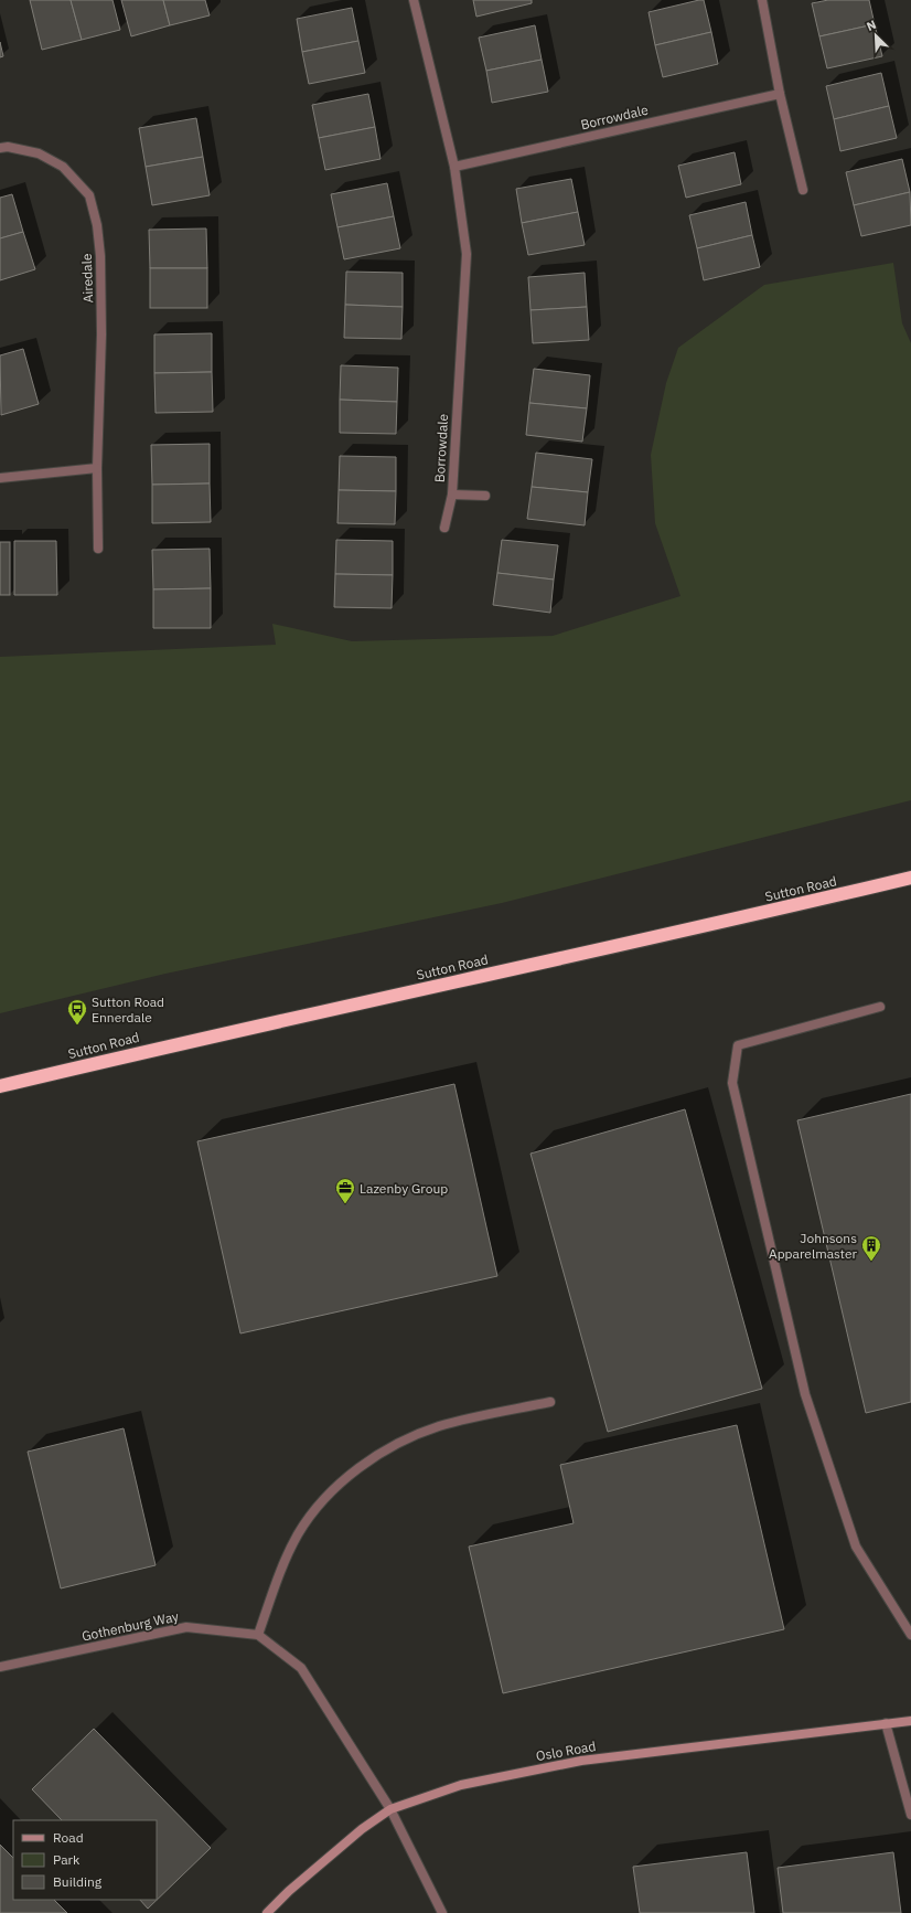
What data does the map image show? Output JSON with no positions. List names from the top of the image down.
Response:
{
  "streets": {
    "highway": ["Sutton Road"],
    "street": [
      "Borrowdale",
      "Airedale",
      "Gothenburg Way",
      "Oslo Road"
    ]
  },
  "places": {
    "bus stop": ["Sutton Road Ennerdale"],
    "office": ["Lazenby Group"],
    "building": ["Johnsons Apparelmaster"]
  },
  "legend": ["Road", "Park", "Building"],
  "north": "top left"
}
